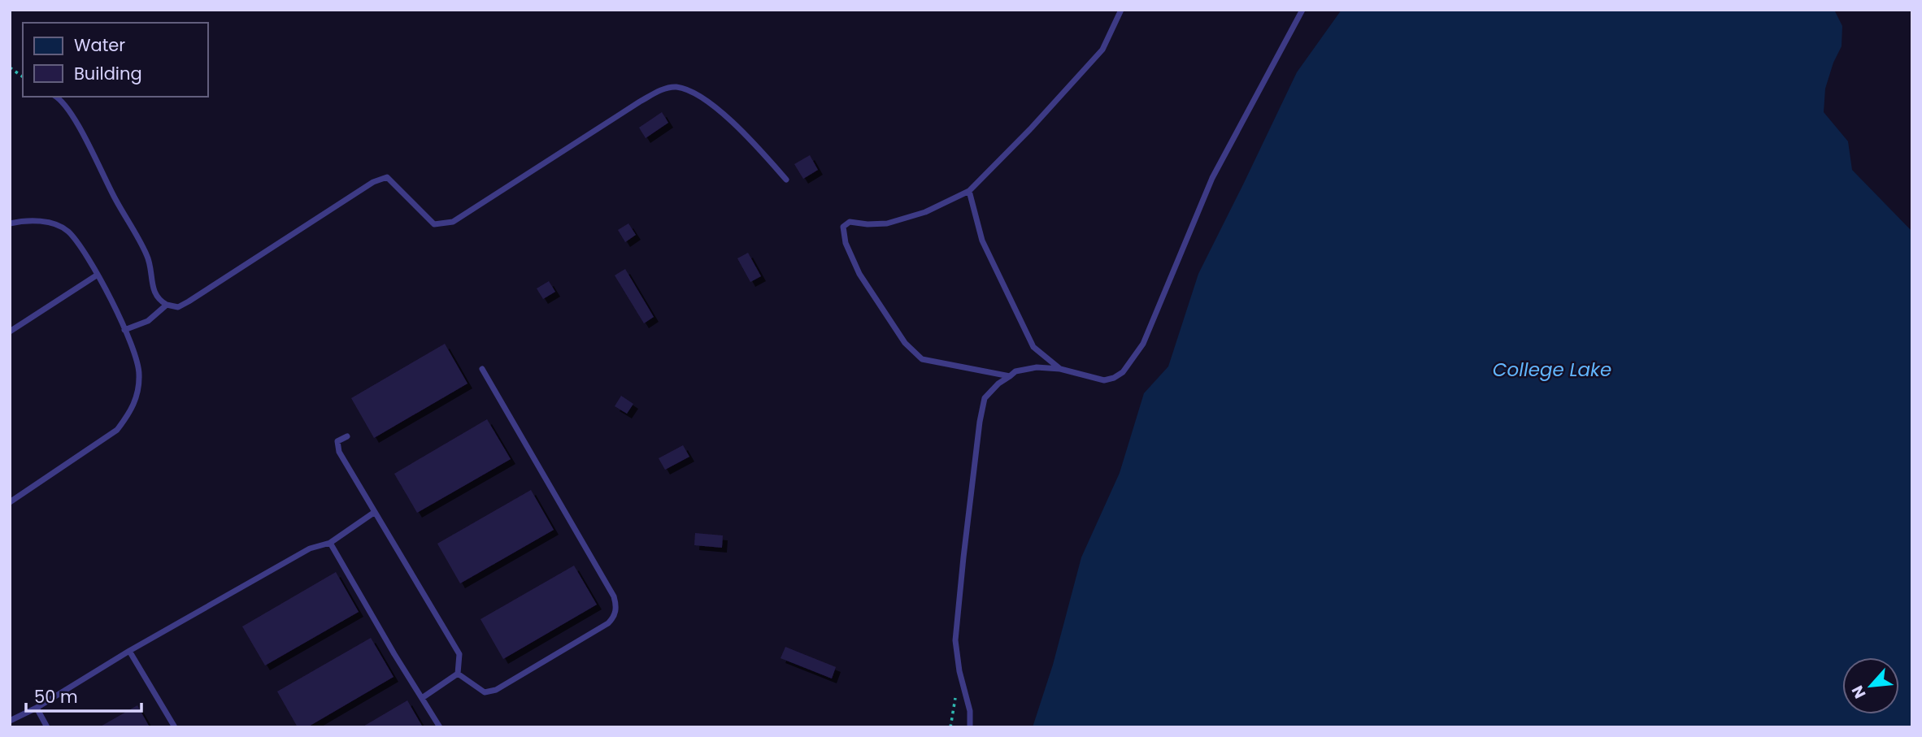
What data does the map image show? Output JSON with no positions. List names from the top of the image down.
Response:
{
  "water": ["College Lake"],
  "legend": ["Water", "Building"],
  "scale_bar": "50 m",
  "north": "bottom left"
}
